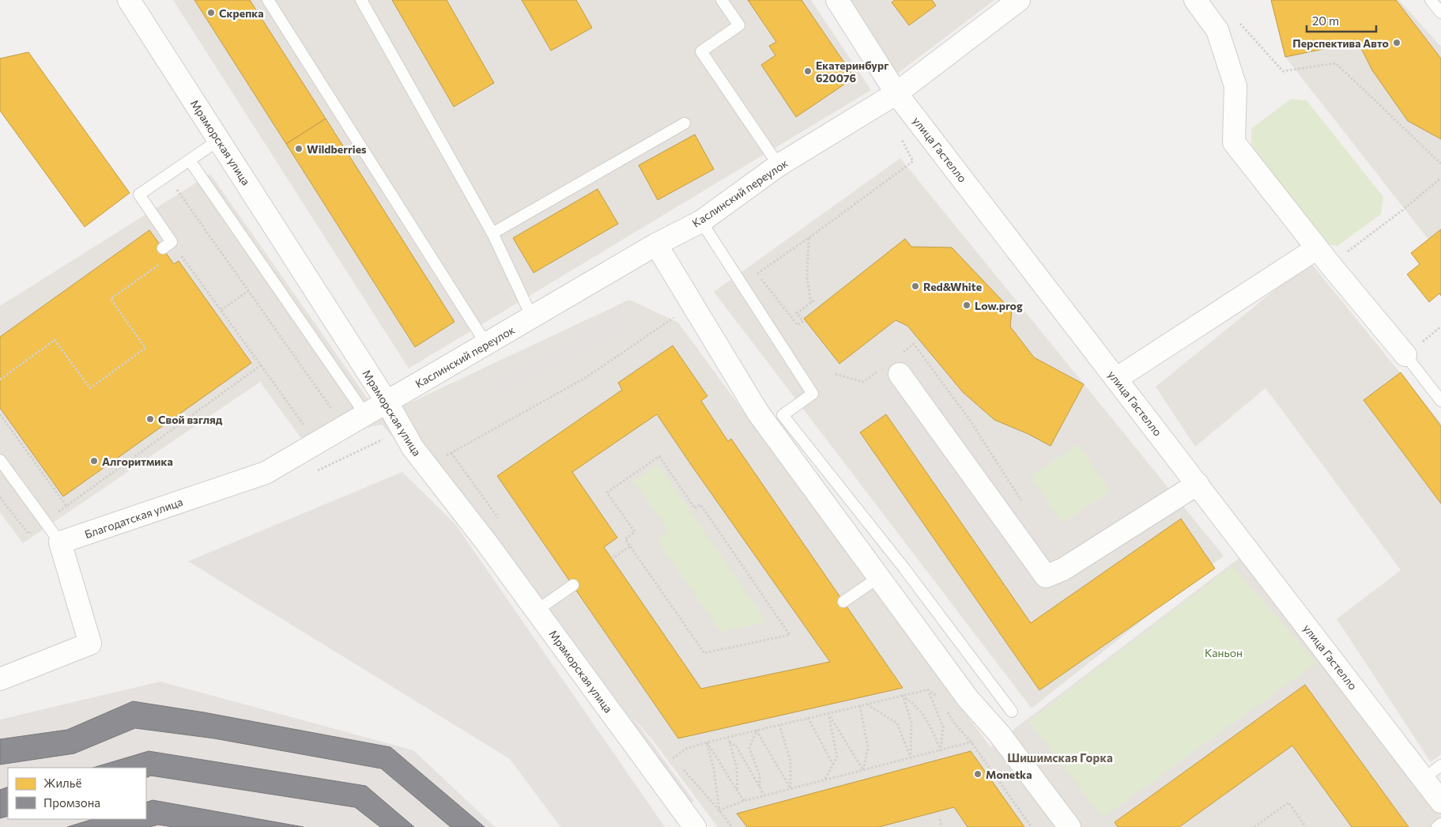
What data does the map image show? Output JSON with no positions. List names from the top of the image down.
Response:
{
  "streets": {
    "street": [
      "Мраморская улица",
      "улица Гастелло",
      "Каслинский переулок",
      "Благодатская улица"
    ]
  },
  "crossings": [
    ["Мраморская улица", "Каслинский переулок"],
    ["Мраморская улица", "Благодатская улица"],
    ["улица Гастелло", "Каслинский переулок"],
    ["Каслинский переулок", "Благодатская улица"]
  ],
  "districts": ["Шишимская Горка"],
  "parks": ["Каньон"],
  "places": [
    "Скрепка",
    "Перспектива Авто",
    "Екатеринбург 620076",
    "Wildberries",
    "Red&White",
    "Low.prog",
    "Свой взгляд",
    "Алгоритмика",
    "Monetka"
  ],
  "legend": ["Жильё", "Промзона"],
  "scale_bar": "20 m"
}
